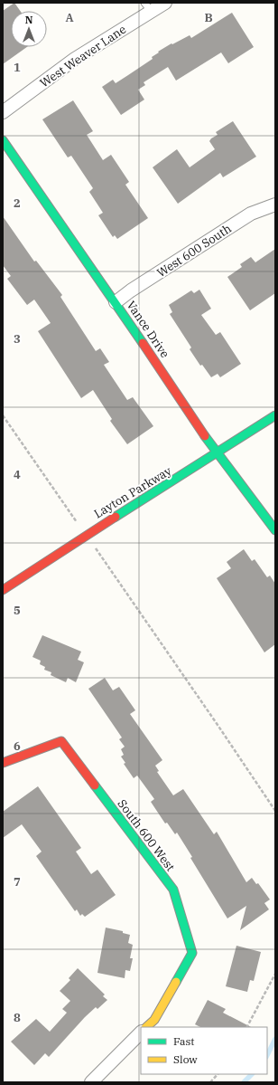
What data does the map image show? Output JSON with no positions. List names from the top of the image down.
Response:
{
  "streets": {
    "street": [
      "West Weaver Lane",
      "West 600 South",
      "Vance Drive",
      "Layton Parkway",
      "South 600 West"
    ]
  },
  "crossings": [
    ["West 600 South", "Vance Drive"],
    ["Vance Drive", "Layton Parkway"]
  ],
  "legend": ["Fast", "Slow"],
  "north": "top",
  "grid": {
    "columns": ["A", "B"],
    "rows": [
      "1",
      "2",
      "3",
      "4",
      "5",
      "6",
      "7",
      "8"
    ]
  }
}
